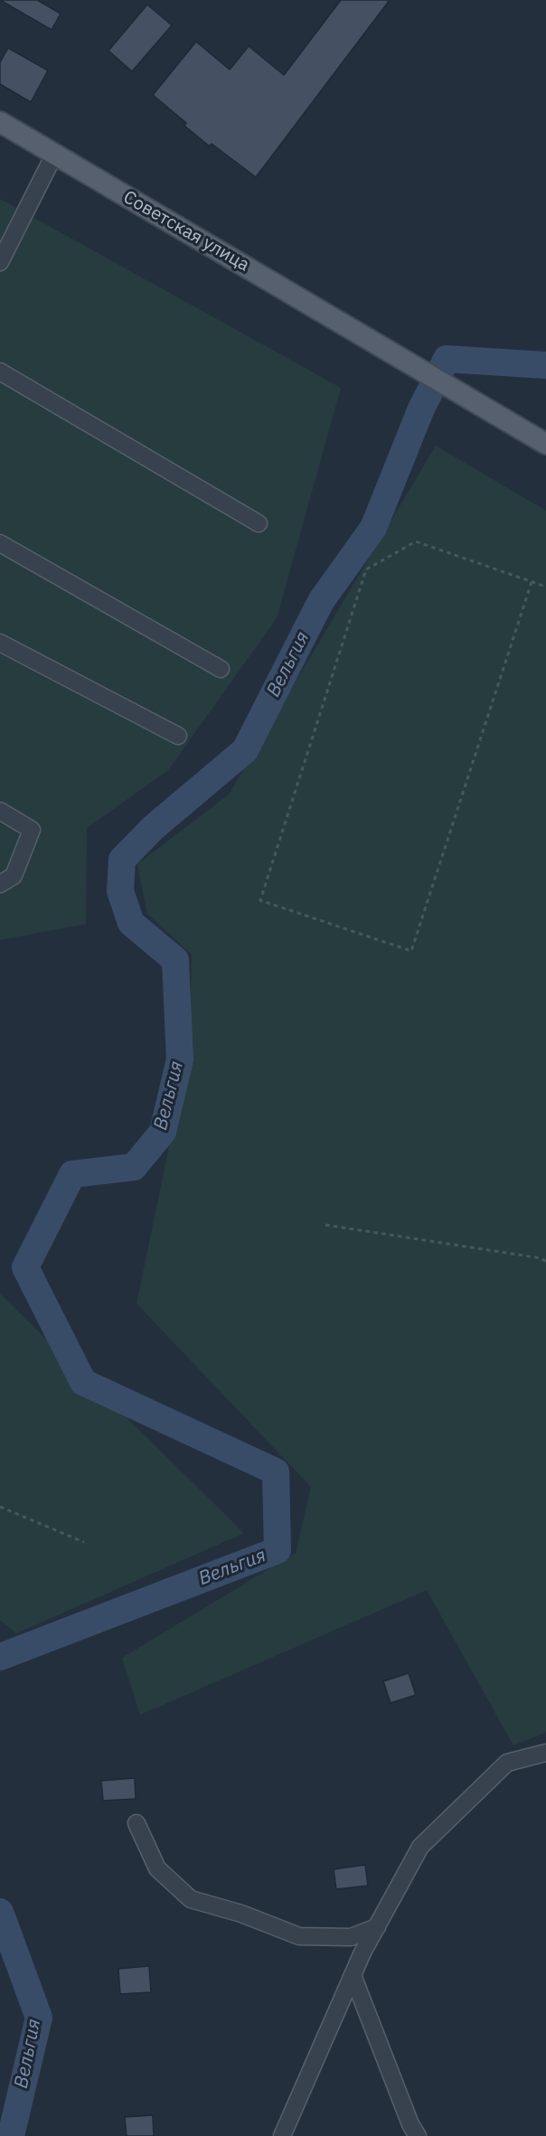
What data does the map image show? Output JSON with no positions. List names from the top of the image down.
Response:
{
  "streets": {
    "main road": ["Советская улица"]
  },
  "water": ["Вельгия"]
}
